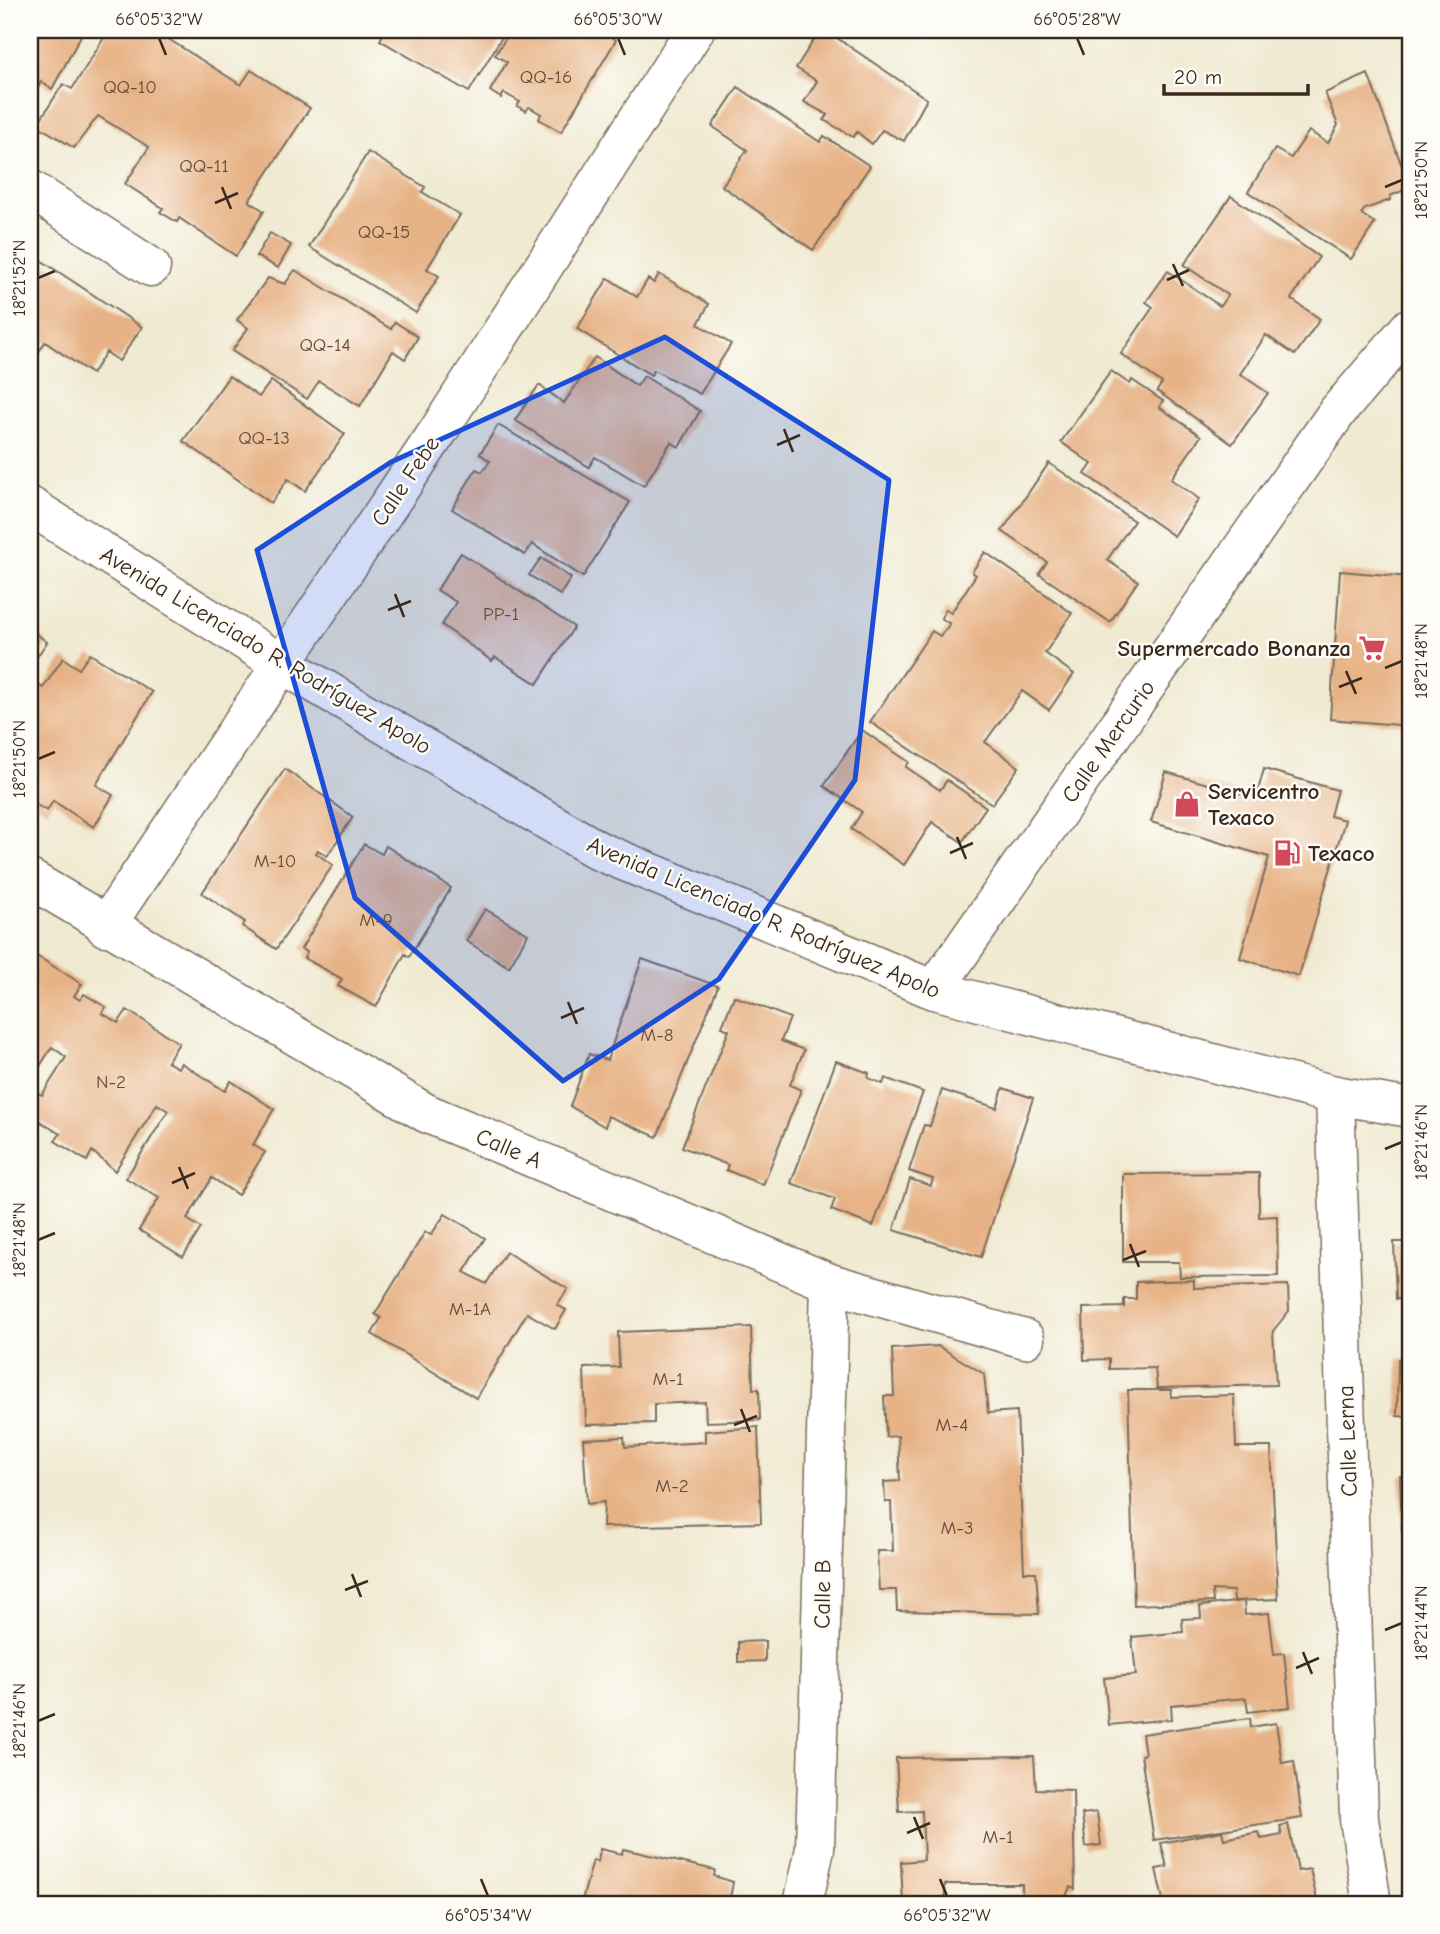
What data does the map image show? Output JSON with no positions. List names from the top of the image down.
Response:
{
  "streets": {
    "street": [
      "Calle Febe",
      "Avenida Licenciado R. Rodríguez Apolo",
      "Calle Mercurio",
      "Calle A",
      "Calle Lerna",
      "Calle B"
    ]
  },
  "crossings": [
    ["Calle Febe", "Avenida Licenciado R. Rodríguez Apolo"],
    ["Calle Febe", "Calle A"],
    ["Avenida Licenciado R. Rodríguez Apolo", "Calle Mercurio"],
    ["Avenida Licenciado R. Rodríguez Apolo", "Calle Lerna"],
    ["Calle A", "Calle B"]
  ],
  "places": {
    "supermarket": ["Supermercado Bonanza"],
    "shop": ["Servicentro Texaco"],
    "fuel station": ["Texaco"]
  },
  "house_numbers": [
    "QQ-16",
    "QQ-10",
    "QQ-11",
    "QQ-15",
    "QQ-14",
    "QQ-13",
    "PP-1",
    "M-10",
    "M-9",
    "M-8",
    "N-2",
    "M-1A",
    "M-1",
    "M-4",
    "M-2",
    "M-3",
    "M-1"
  ],
  "scale_bar": "20 m",
  "coordinates": [
    "66°05'32\"W",
    "66°05'30\"W",
    "66°05'28\"W",
    "18°21'50\"N",
    "18°21'52\"N",
    "18°21'48\"N",
    "18°21'46\"N",
    "18°21'44\"N",
    "66°05'34\"W"
  ]
}
